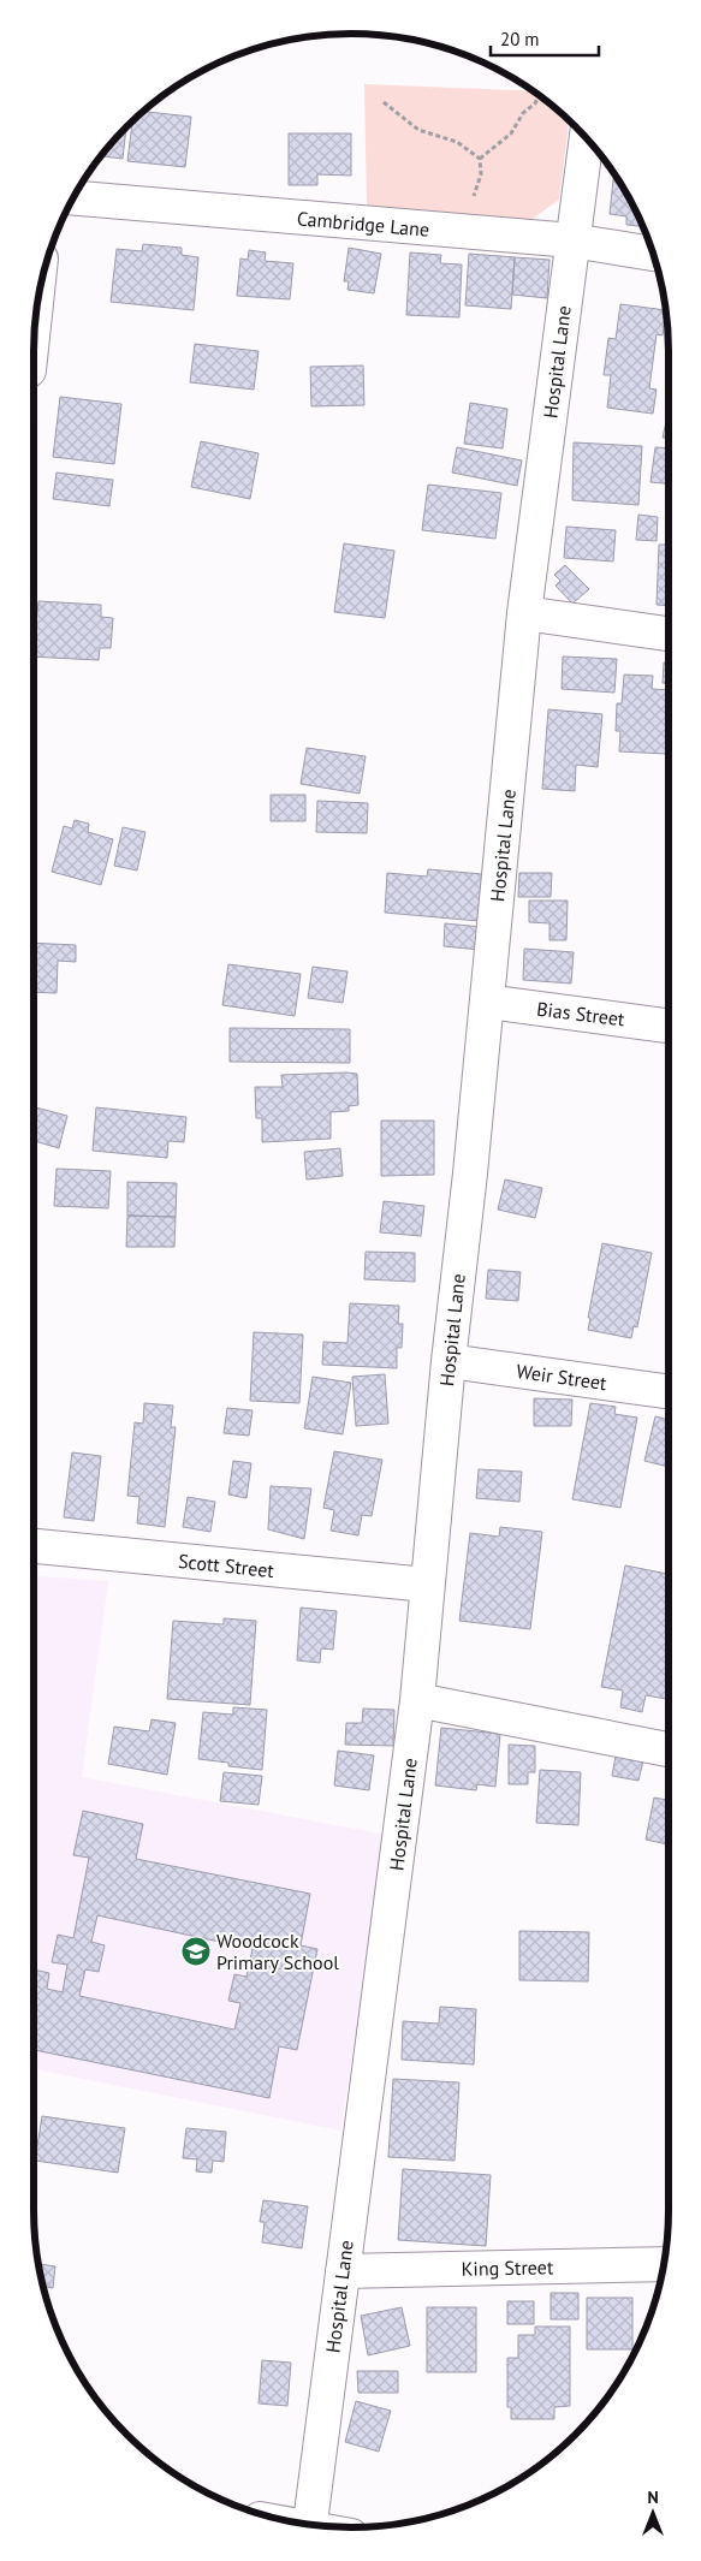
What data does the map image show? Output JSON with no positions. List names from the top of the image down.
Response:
{
  "streets": {
    "street": [
      "Cambridge Lane",
      "Hospital Lane",
      "Bias Street",
      "Weir Street",
      "Scott Street",
      "King Street"
    ]
  },
  "crossings": [
    ["Cambridge Lane", "Hospital Lane"],
    ["Hospital Lane", "Bias Street"],
    ["Hospital Lane", "Weir Street"],
    ["Hospital Lane", "Scott Street"],
    ["Hospital Lane", "King Street"]
  ],
  "places": {
    "school or university": ["Woodcock Primary School"]
  },
  "scale_bar": "20 m",
  "north": "top"
}
